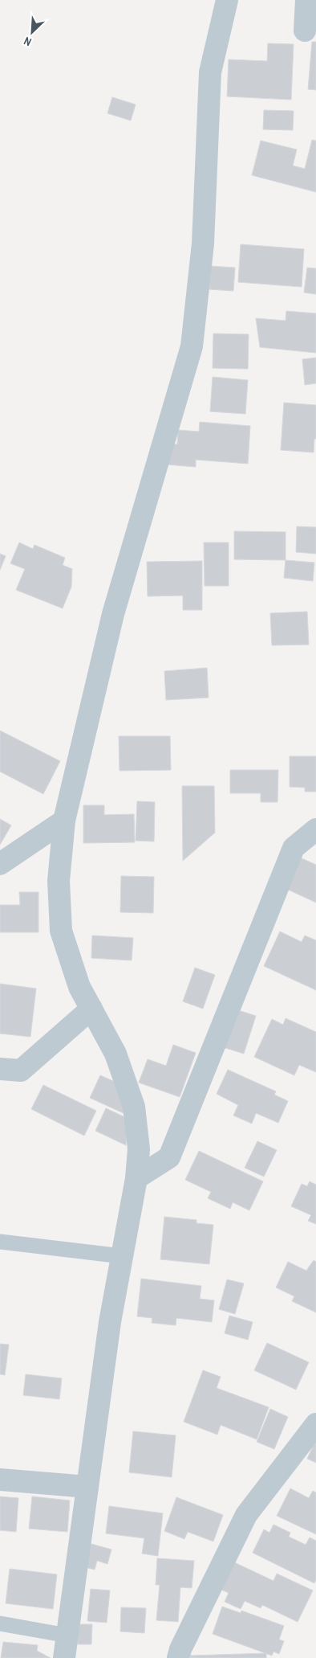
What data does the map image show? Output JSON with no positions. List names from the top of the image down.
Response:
{
  "north": "bottom left"
}
